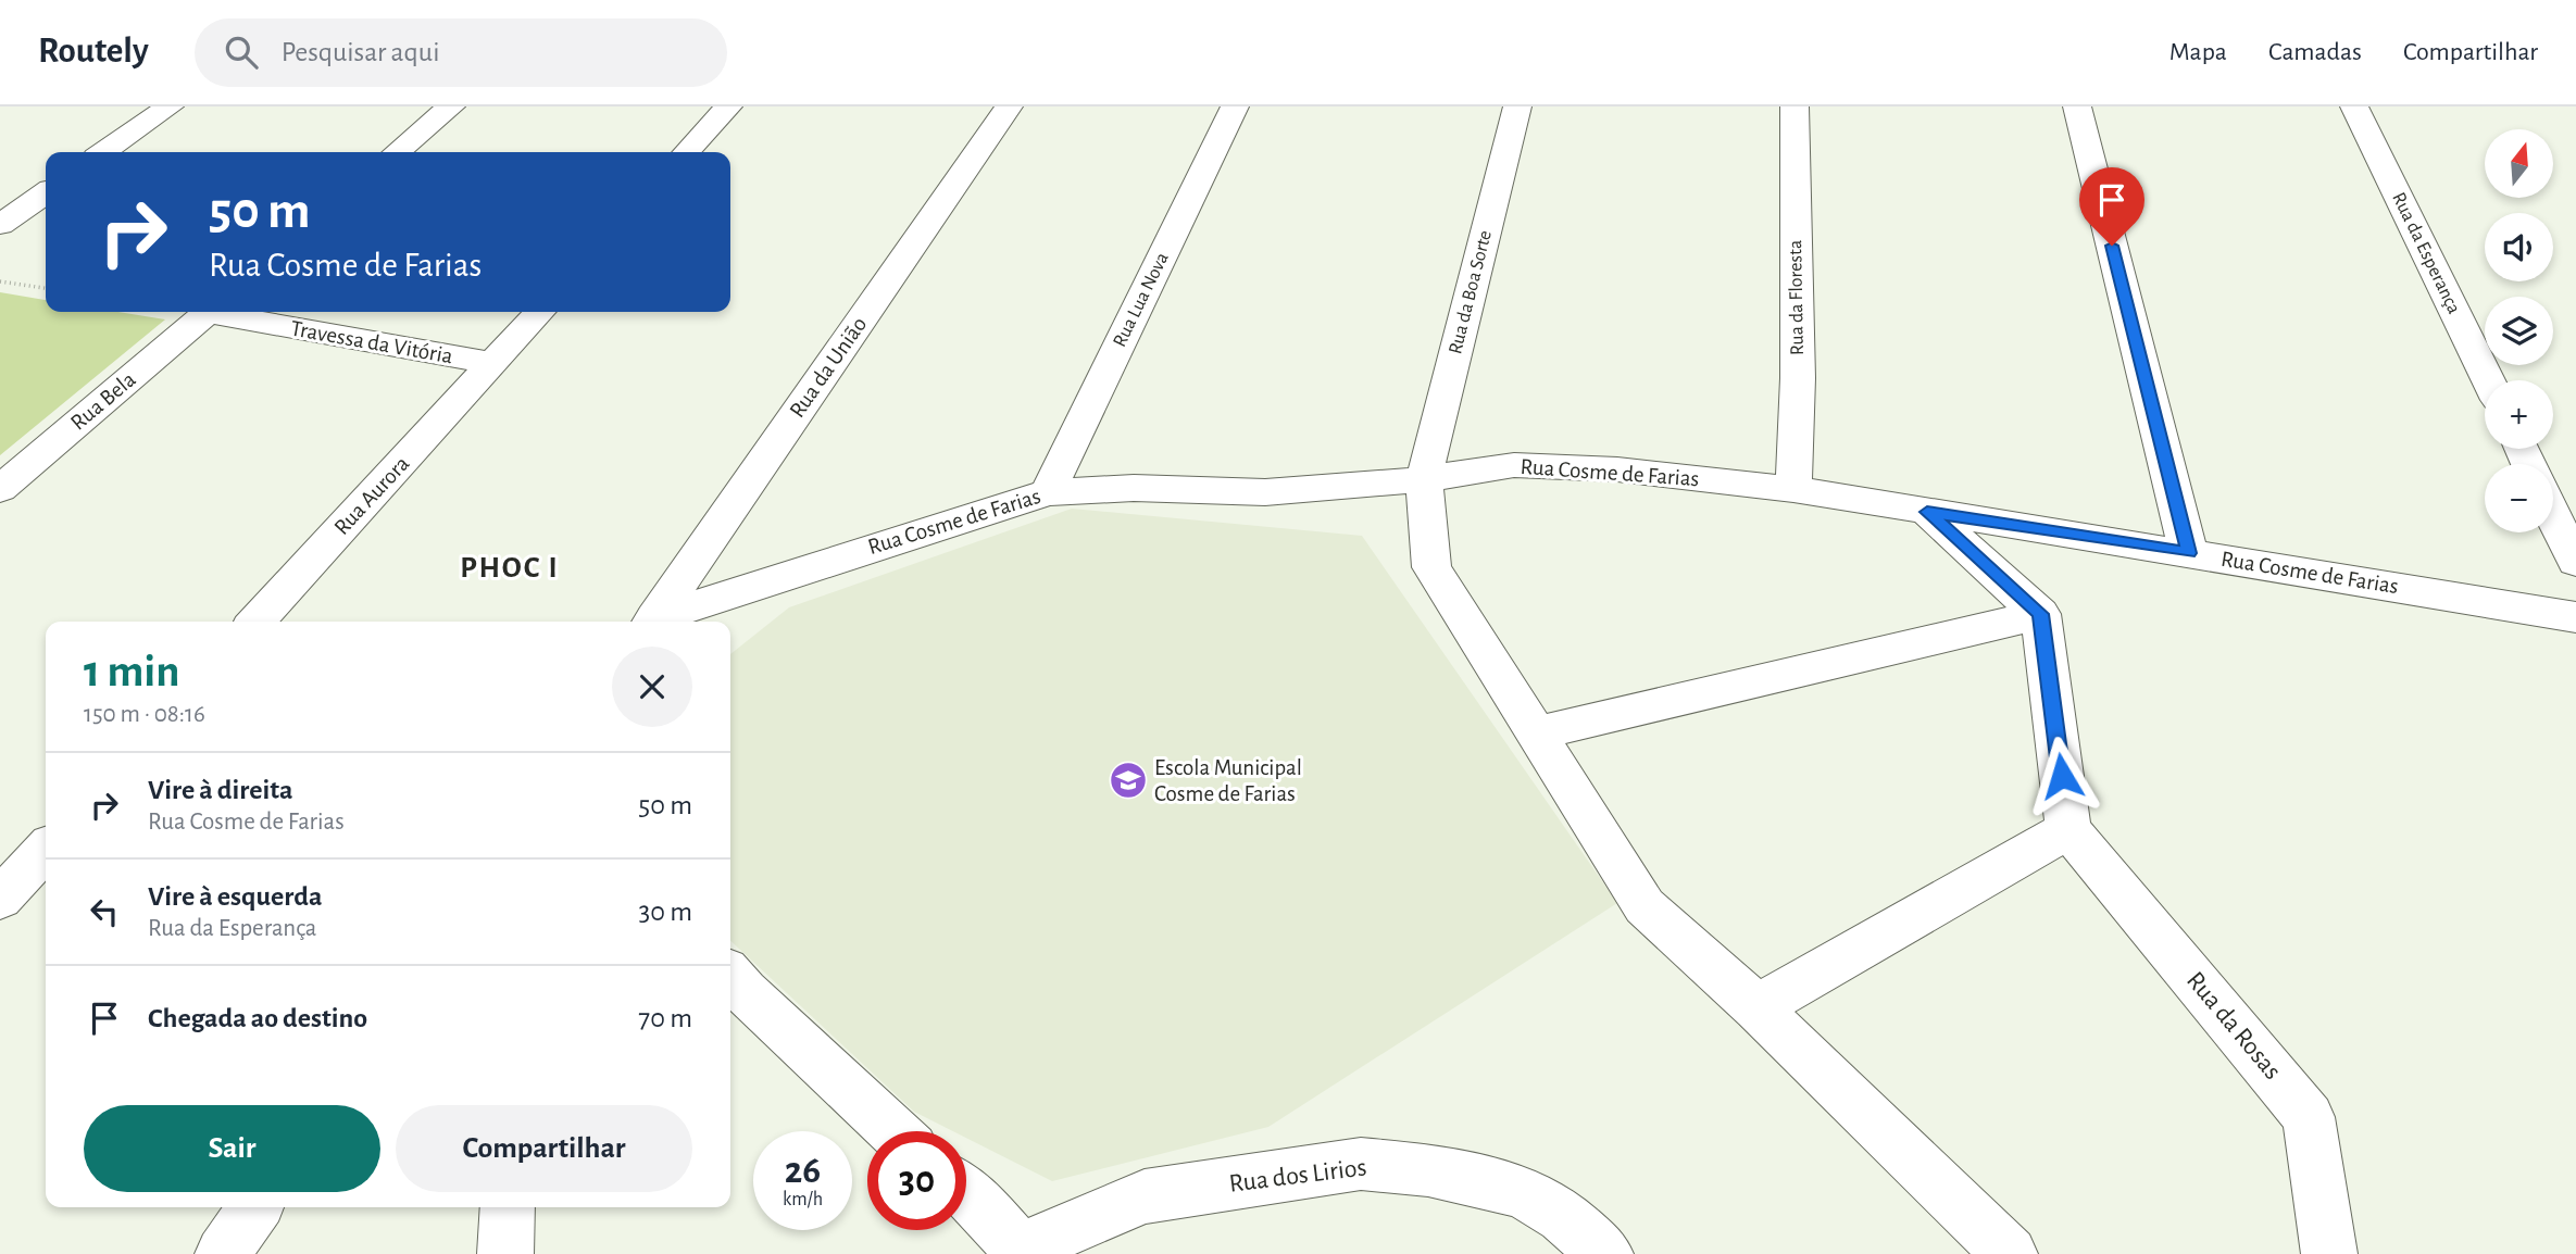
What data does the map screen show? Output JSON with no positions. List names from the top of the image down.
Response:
{
  "streets": {
    "street": [
      "Rua da Esperança",
      "Rua da Boa Sorte",
      "Rua da Floresta",
      "Rua Lua Nova",
      "Travessa da Vitória",
      "Rua da União",
      "Rua Bela",
      "Rua Cosme de Farias",
      "Rua Aurora",
      "Rua da Rosas",
      "Rua dos Lirios"
    ]
  },
  "crossings": [
    ["Rua da Boa Sorte", "Rua Cosme de Farias"],
    ["Rua da Floresta", "Rua Cosme de Farias"],
    ["Rua Lua Nova", "Rua Cosme de Farias"],
    ["Travessa da Vitória", "Rua Aurora"]
  ],
  "districts": ["PHOC I"],
  "places": {
    "school or university": ["Escola Municipal Cosme de Farias"]
  },
  "north": "top",
  "page": {
    "header": "Routely",
    "search": "Pesquisar aqui",
    "nav": ["Mapa", "Camadas", "Compartilhar"],
    "map_buttons": ["+", "−"],
    "turn": ["50 m", "Rua Cosme de Farias"],
    "heading": ["1 min", "150 m · 08:16"],
    "list": [
      {
        "name": "Vire à direita",
        "note": "Rua Cosme de Farias",
        "value": "50 m"
      },
      {
        "name": "Vire à esquerda",
        "note": "Rua da Esperança",
        "value": "30 m"
      },
      {
        "name": "Chegada ao destino",
        "value": "70 m"
      }
    ],
    "buttons": ["Sair", "Compartilhar"],
    "speed": "26 km/h",
    "limit": "30"
  }
}
